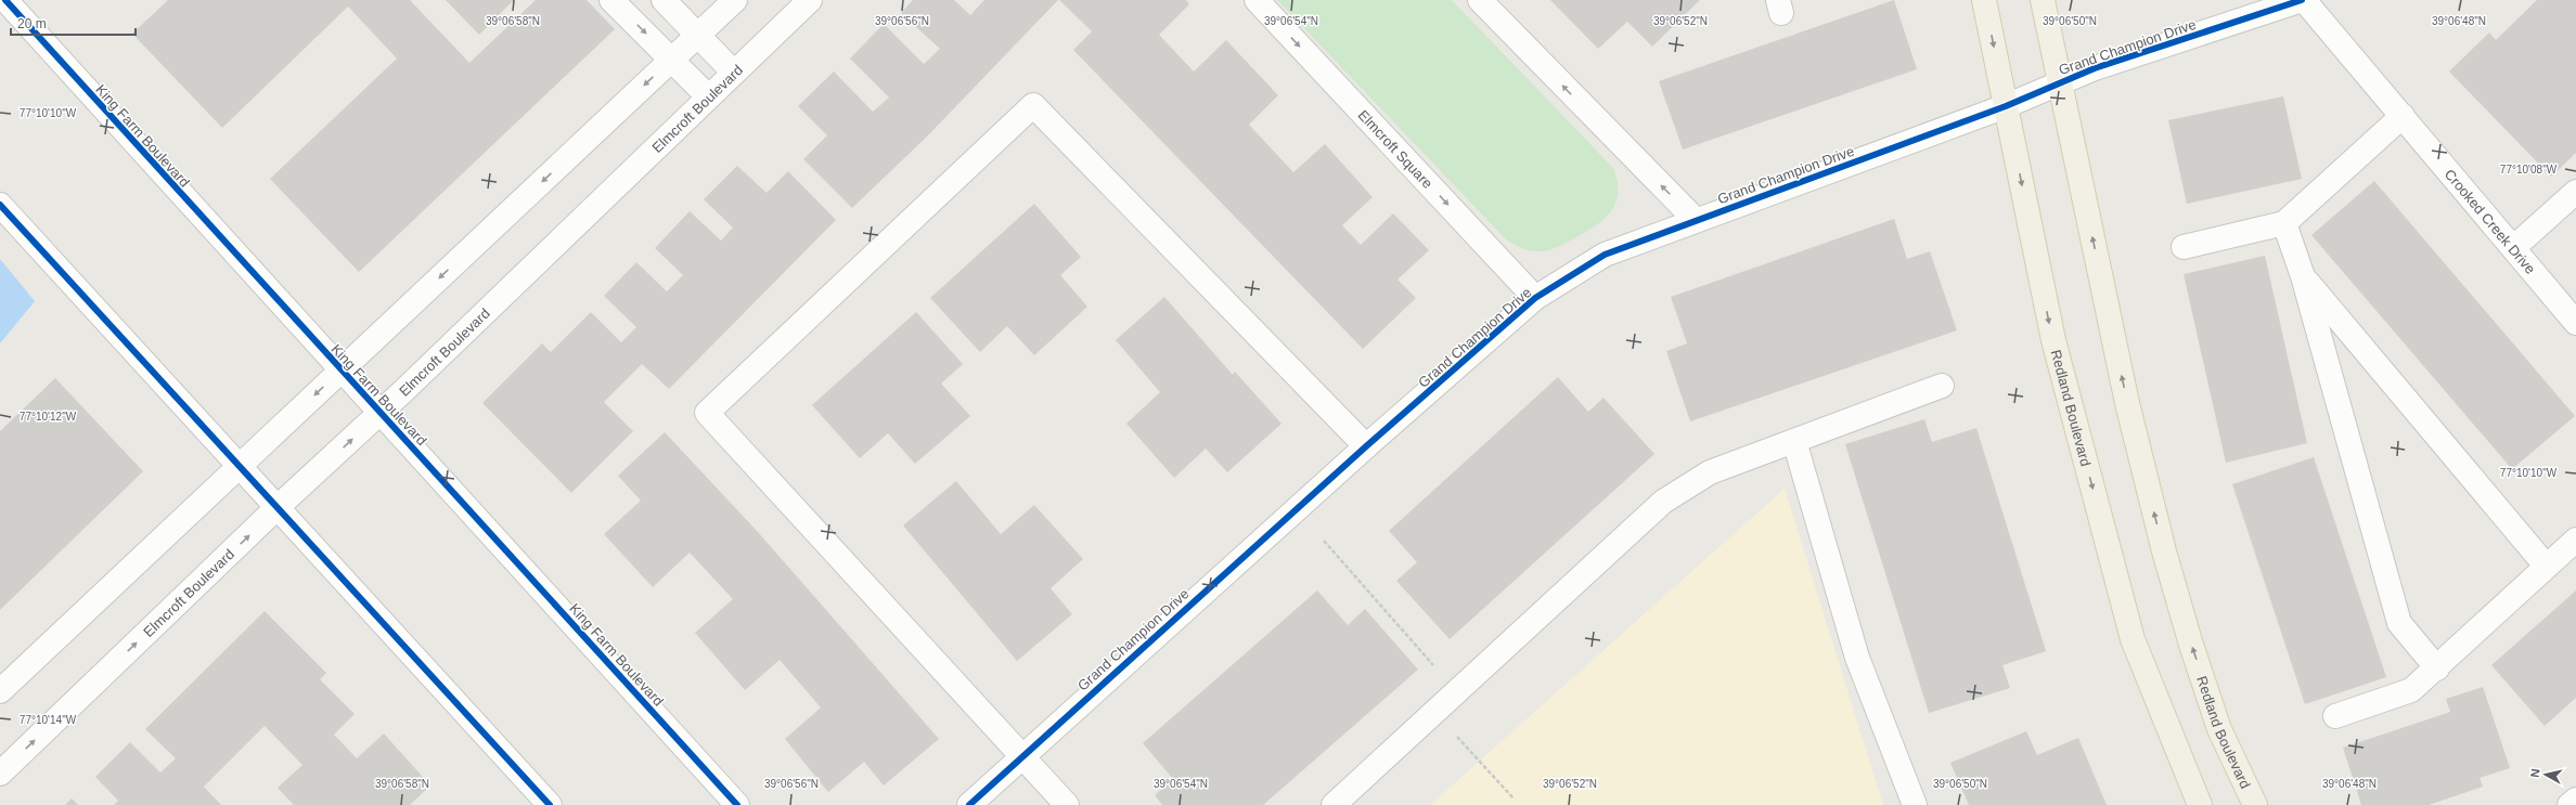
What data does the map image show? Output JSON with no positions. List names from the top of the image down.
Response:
{
  "streets": {
    "main road": ["Redland Boulevard"],
    "street": [
      "Grand Champion Drive",
      "Elmcroft Boulevard",
      "King Farm Boulevard",
      "Elmcroft Square",
      "Crooked Creek Drive"
    ]
  },
  "crossings": [
    ["Grand Champion Drive", "Elmcroft Square"],
    ["Grand Champion Drive", "Crooked Creek Drive"],
    ["Grand Champion Drive", "Redland Boulevard"],
    ["Elmcroft Boulevard", "King Farm Boulevard"]
  ],
  "scale_bar": "20 m",
  "north": "left",
  "coordinates": [
    "39°06'58\"N",
    "39°06'56\"N",
    "39°06'54\"N",
    "39°06'52\"N",
    "39°06'50\"N",
    "39°06'48\"N",
    "77°10'10\"W",
    "77°10'08\"W",
    "77°10'12\"W",
    "77°10'14\"W"
  ]
}
